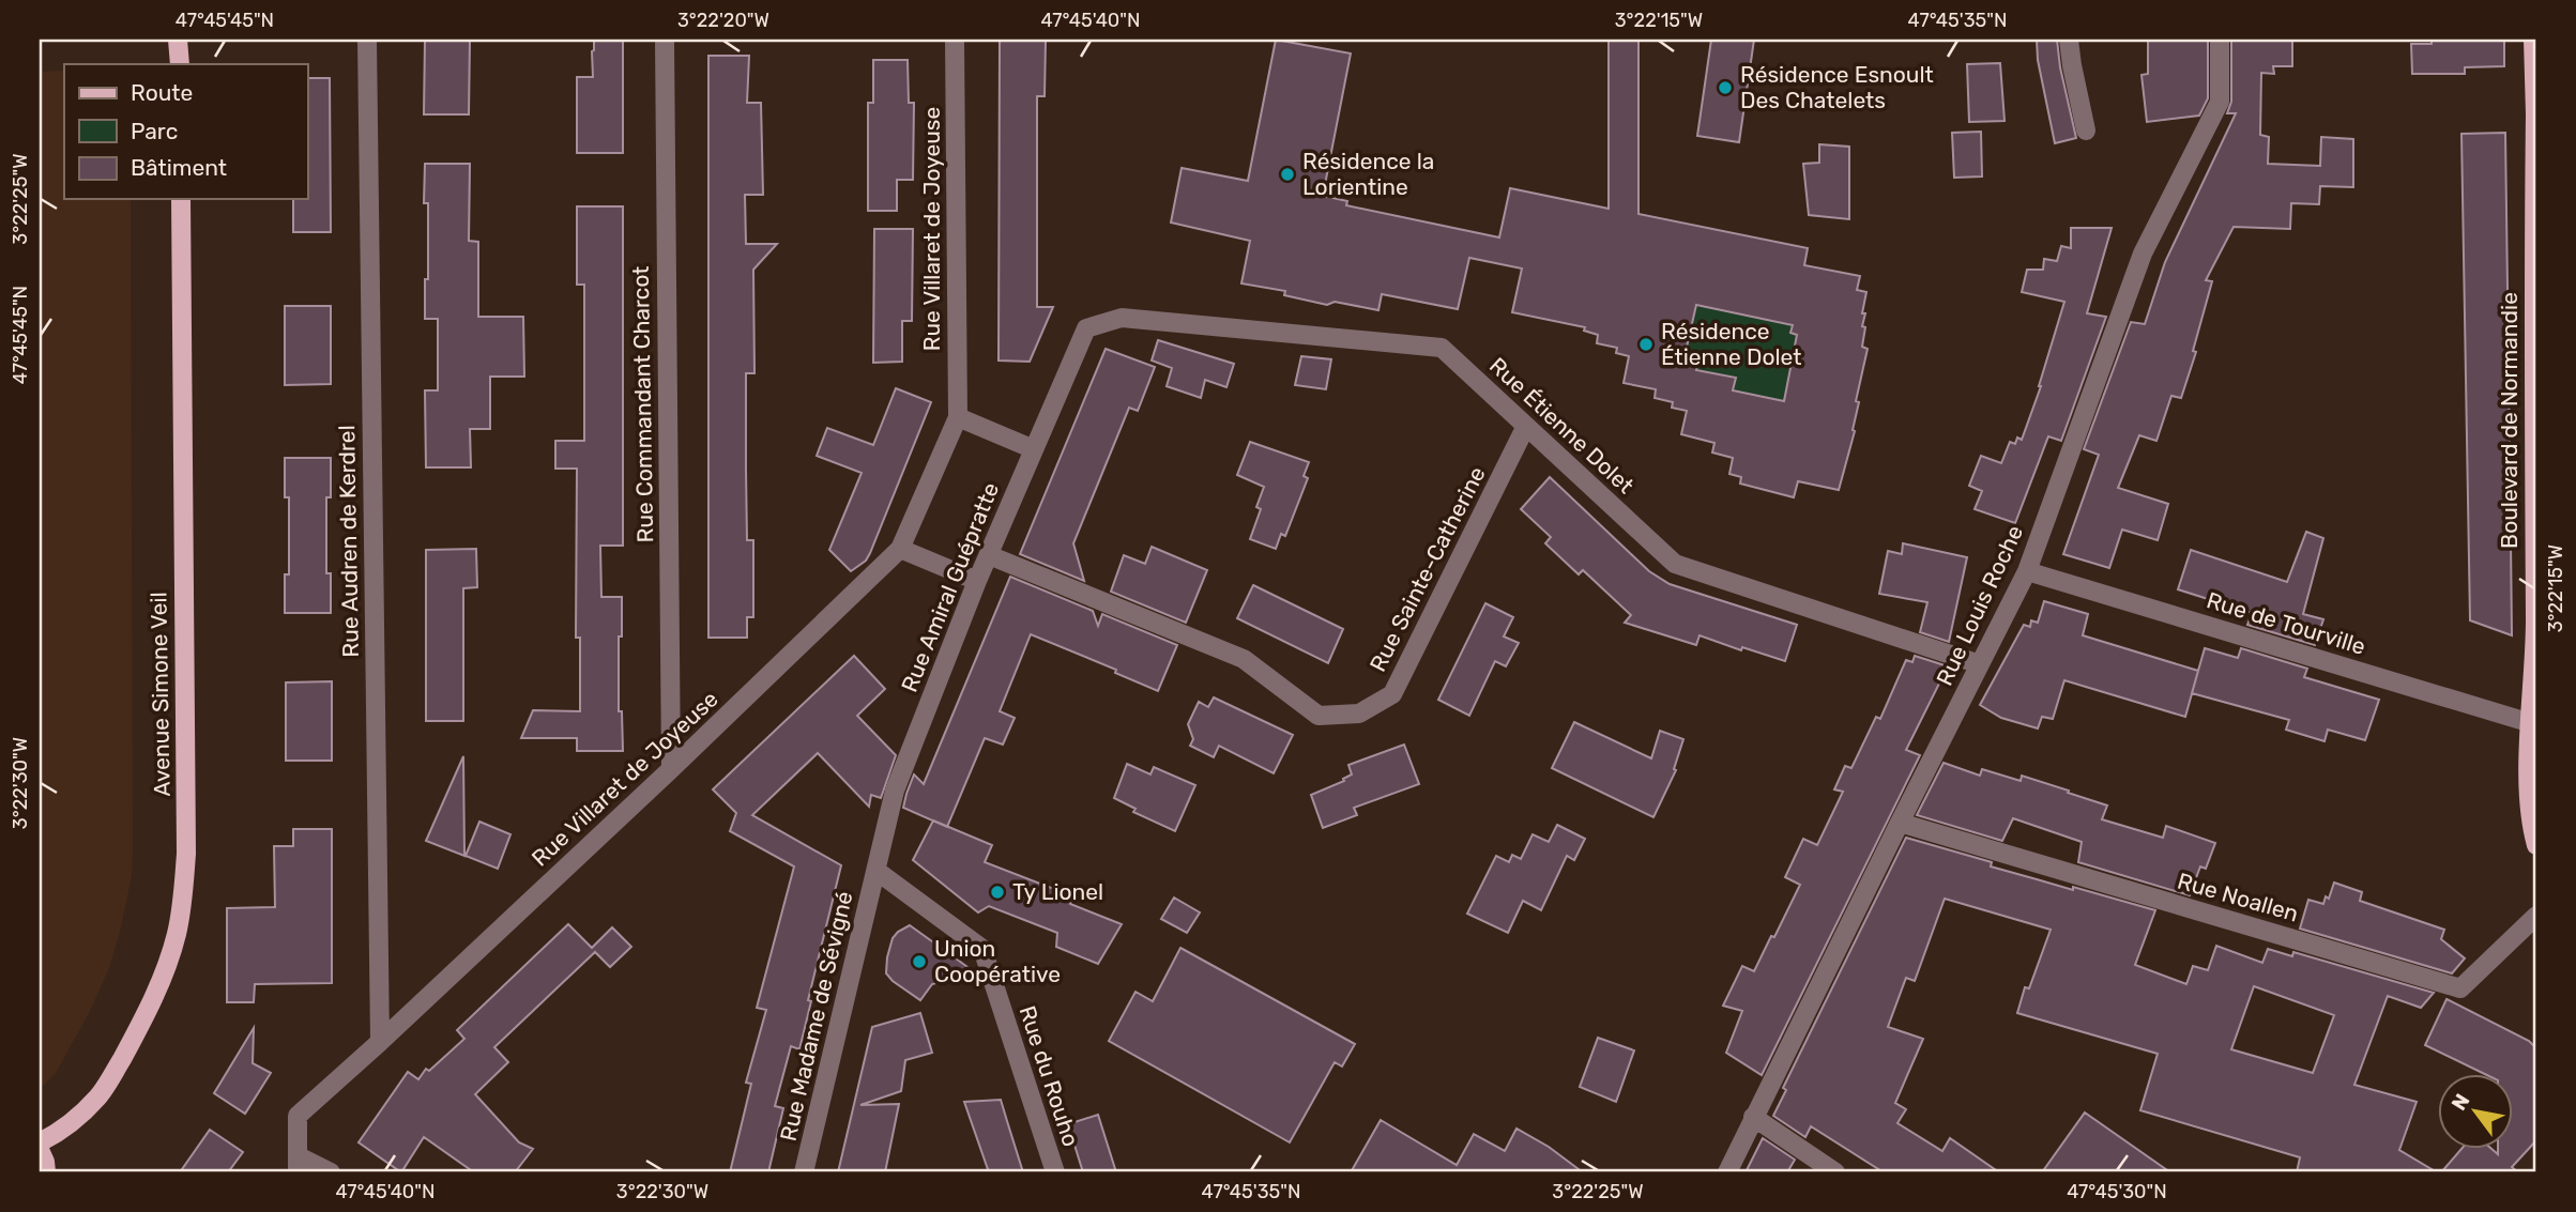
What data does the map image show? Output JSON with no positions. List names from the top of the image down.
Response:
{
  "streets": {
    "main road": ["Boulevard de Normandie", "Avenue Simone Veil"],
    "street": [
      "Rue Villaret de Joyeuse",
      "Rue Commandant Charcot",
      "Rue Étienne Dolet",
      "Rue Audren de Kerdrel",
      "Rue Sainte-Catherine",
      "Rue Amiral Guépratte",
      "Rue Louis Roche",
      "Rue de Tourville",
      "Rue Noallen",
      "Rue Madame de Sévigné",
      "Rue du Rouho"
    ]
  },
  "crossings": [
    ["Rue Villaret de Joyeuse", "Rue Commandant Charcot"],
    ["Rue Villaret de Joyeuse", "Rue Audren de Kerdrel"],
    ["Boulevard de Normandie", "Rue de Tourville"],
    ["Rue Étienne Dolet", "Rue Sainte-Catherine"],
    ["Rue Étienne Dolet", "Rue Amiral Guépratte"],
    ["Rue Étienne Dolet", "Rue Louis Roche"],
    ["Rue Sainte-Catherine", "Rue Amiral Guépratte"],
    ["Rue Amiral Guépratte", "Rue Madame de Sévigné"],
    ["Rue Amiral Guépratte", "Rue du Rouho"],
    ["Rue Louis Roche", "Rue de Tourville"],
    ["Rue Louis Roche", "Rue Noallen"],
    ["Rue Madame de Sévigné", "Rue du Rouho"]
  ],
  "places": [
    "Résidence Esnoult Des Chatelets",
    "Résidence la Lorientine",
    "Résidence Étienne Dolet",
    "Ty Lionel",
    "Union Coopérative"
  ],
  "legend": ["Route", "Parc", "Bâtiment"],
  "north": "top left",
  "coordinates": [
    "47°45'45\"N",
    "3°22'20\"W",
    "47°45'40\"N",
    "3°22'15\"W",
    "47°45'35\"N",
    "3°22'25\"W",
    "3°22'30\"W",
    "47°45'30\"N"
  ]
}
